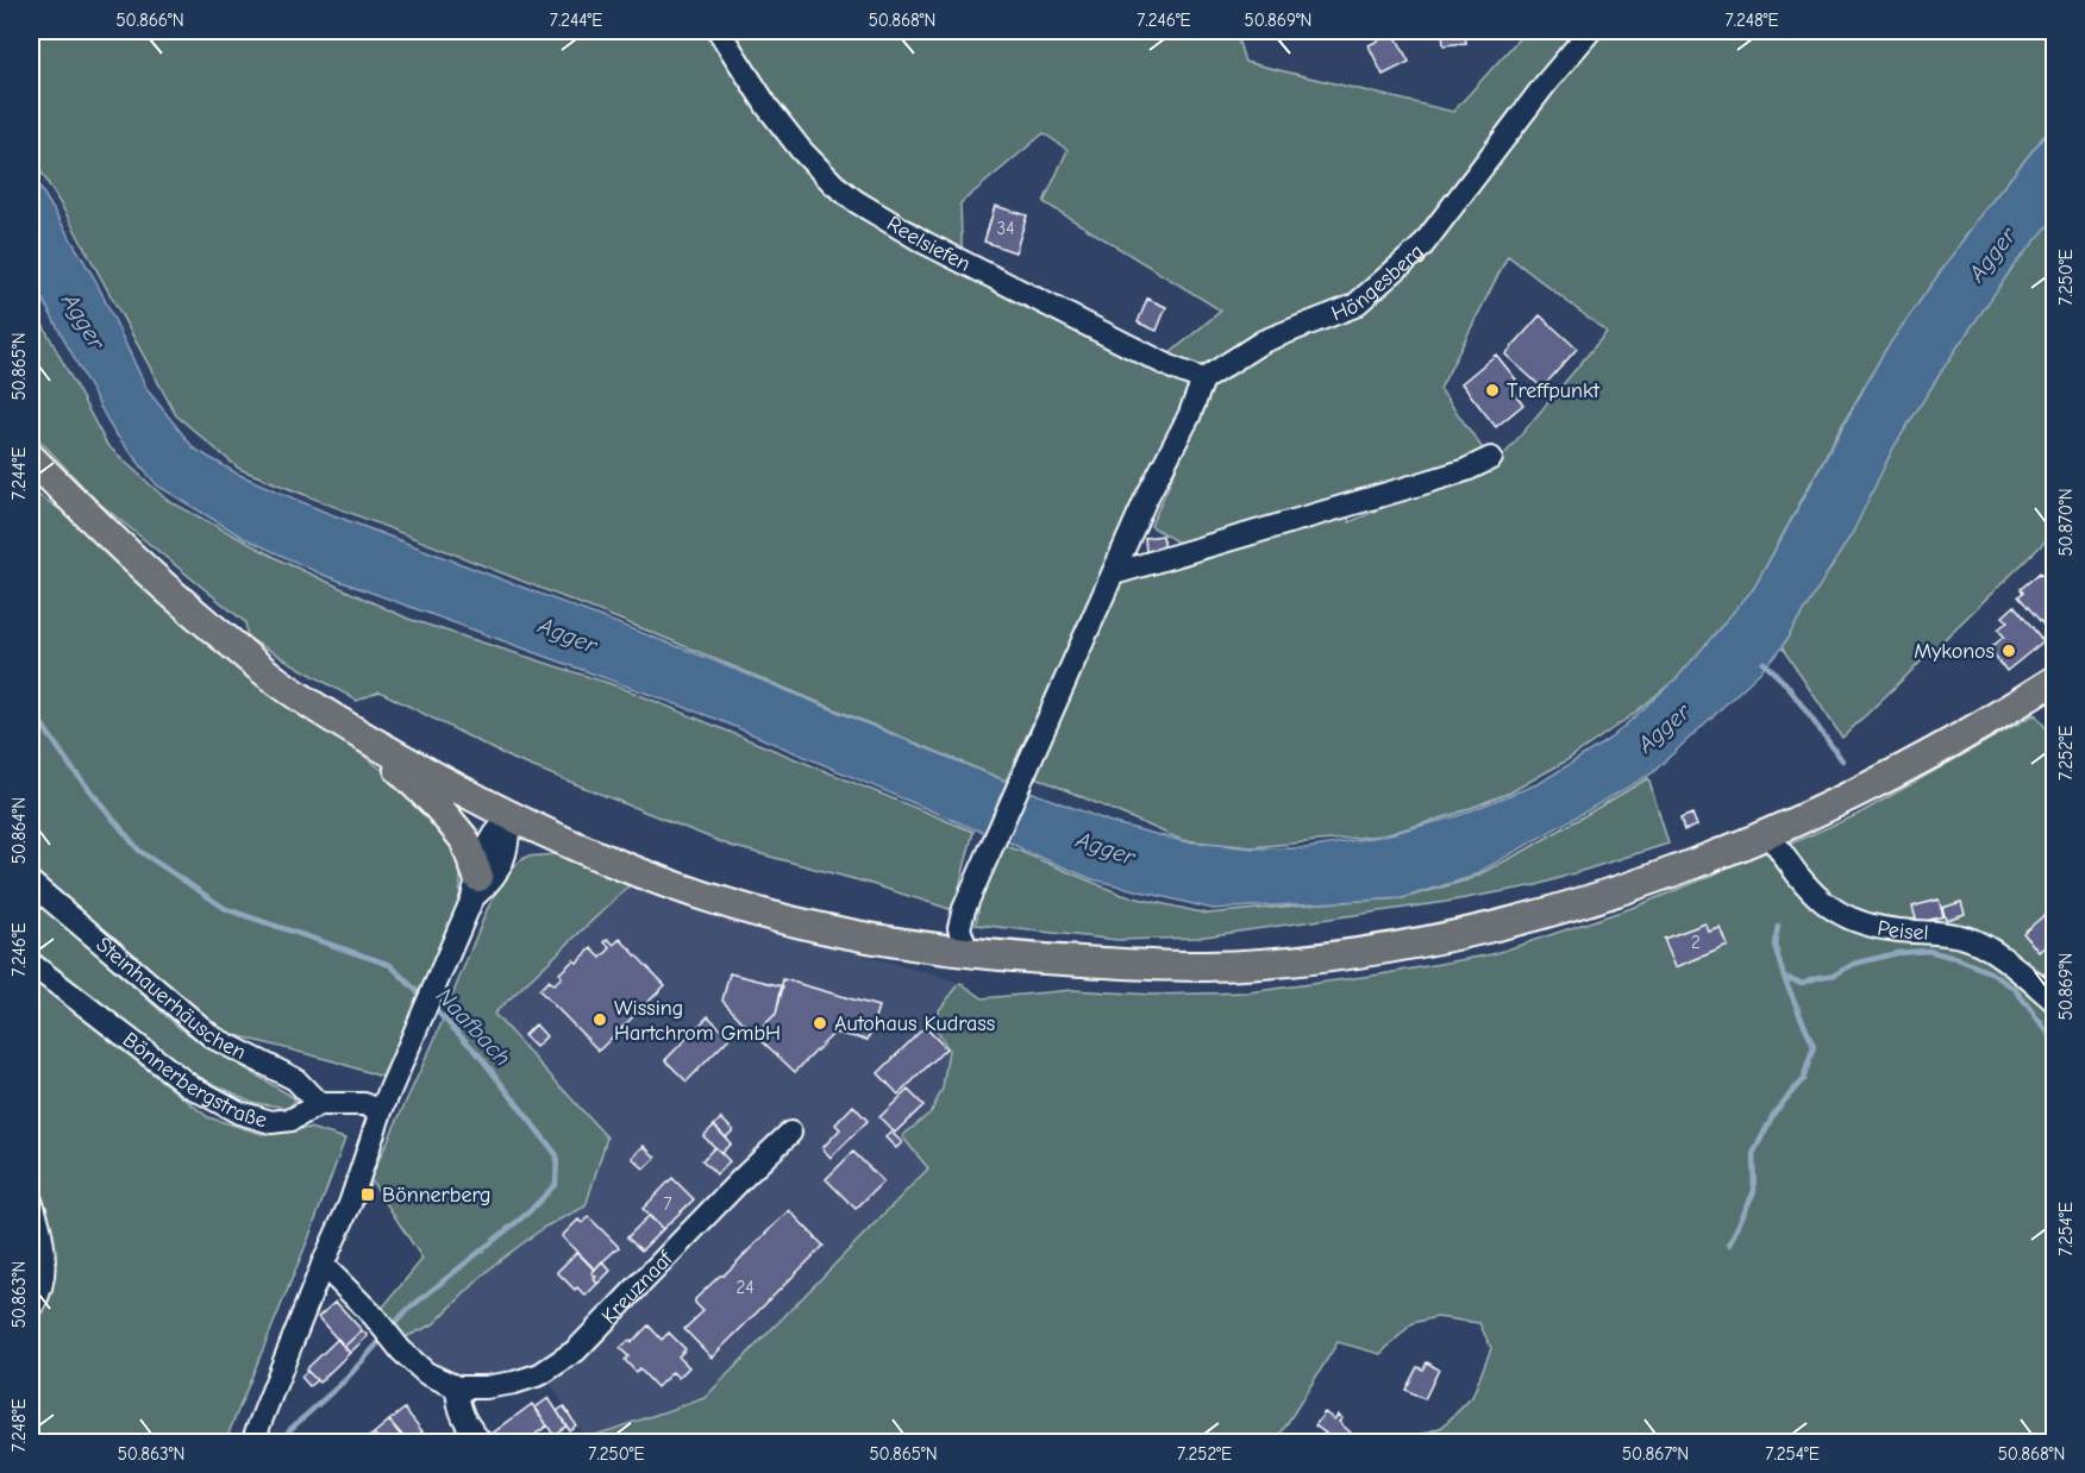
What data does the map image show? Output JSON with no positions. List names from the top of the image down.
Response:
{
  "streets": {
    "street": [
      "Reelsiefen",
      "Höngesberg",
      "Peisel",
      "Steinhauerhäuschen",
      "Bönnerbergstraße",
      "Kreuznaaf"
    ]
  },
  "crossings": [
    ["Reelsiefen", "Höngesberg"],
    ["Steinhauerhäuschen", "Bönnerbergstraße"]
  ],
  "water": ["Agger", "Naafbach"],
  "places": {
    "other": [
      "Treffpunkt",
      "Mykonos",
      "Wissing Hartchrom GmbH",
      "Autohaus Kudrass"
    ],
    "transit": ["Bönnerberg"]
  },
  "house_numbers": [
    "34",
    "2",
    "7",
    "24"
  ],
  "coordinates": [
    "50.866°N",
    "7.244°E",
    "50.868°N",
    "7.246°E",
    "50.869°N",
    "7.248°E",
    "7.250°E",
    "50.865°N",
    "50.870°N",
    "7.252°E",
    "50.864°N",
    "7.254°E",
    "50.863°N",
    "50.867°N"
  ]
}
